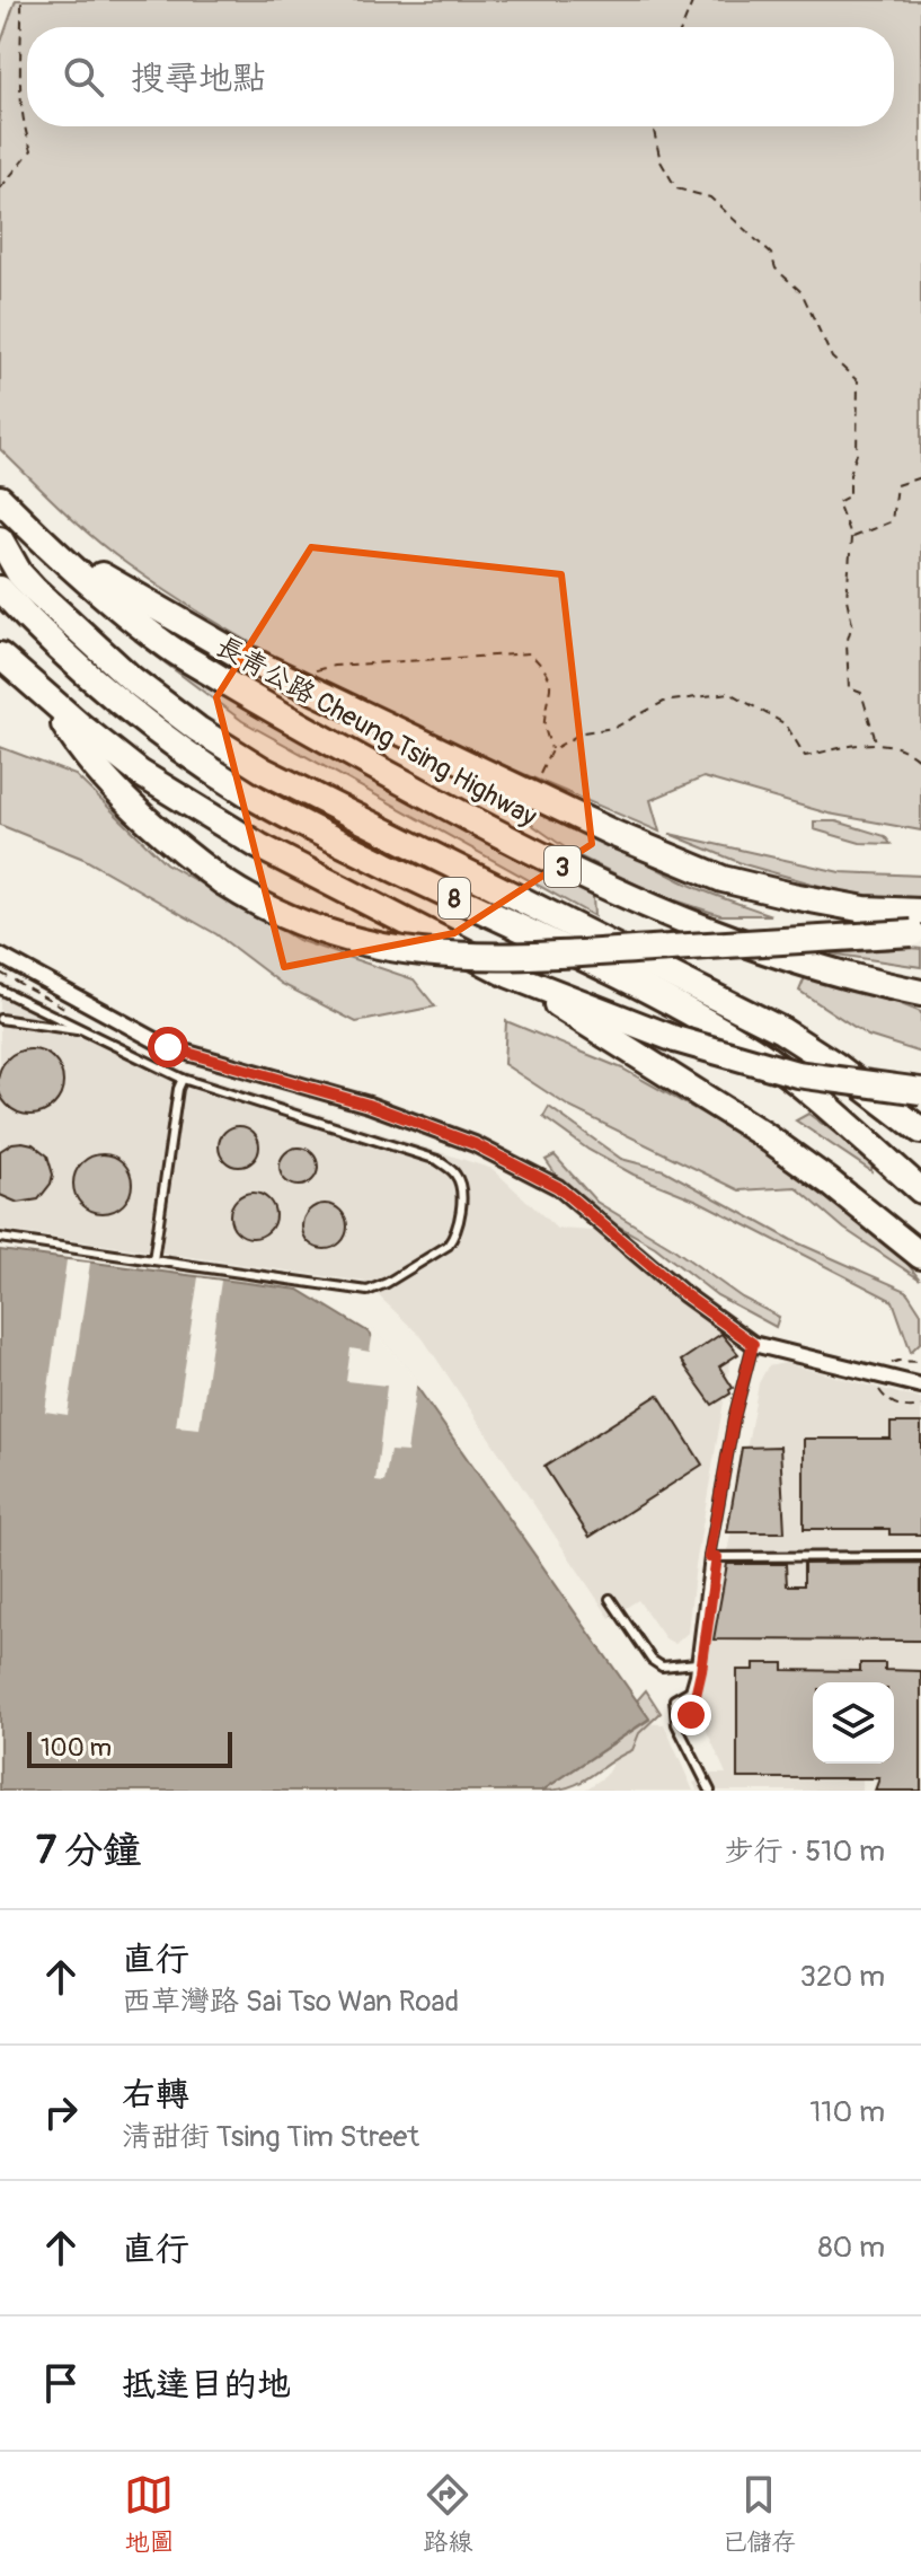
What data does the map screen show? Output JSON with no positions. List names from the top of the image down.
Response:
{
  "streets": {
    "highway": ["長青公路 Cheung Tsing Highway", "3", "8"]
  },
  "scale_bar": "100 m",
  "page": {
    "search": "搜尋地點",
    "scale": "100 m",
    "heading": ["7 分鐘", "步行 · 510 m"],
    "list": [
      ["直行", "西草灣路 Sai Tso Wan Road", "320 m"],
      ["右轉", "清甜街 Tsing Tim Street", "110 m"],
      ["直行", "80 m"],
      "抵達目的地"
    ],
    "nav": ["地圖", "路線", "已儲存"]
  }
}
